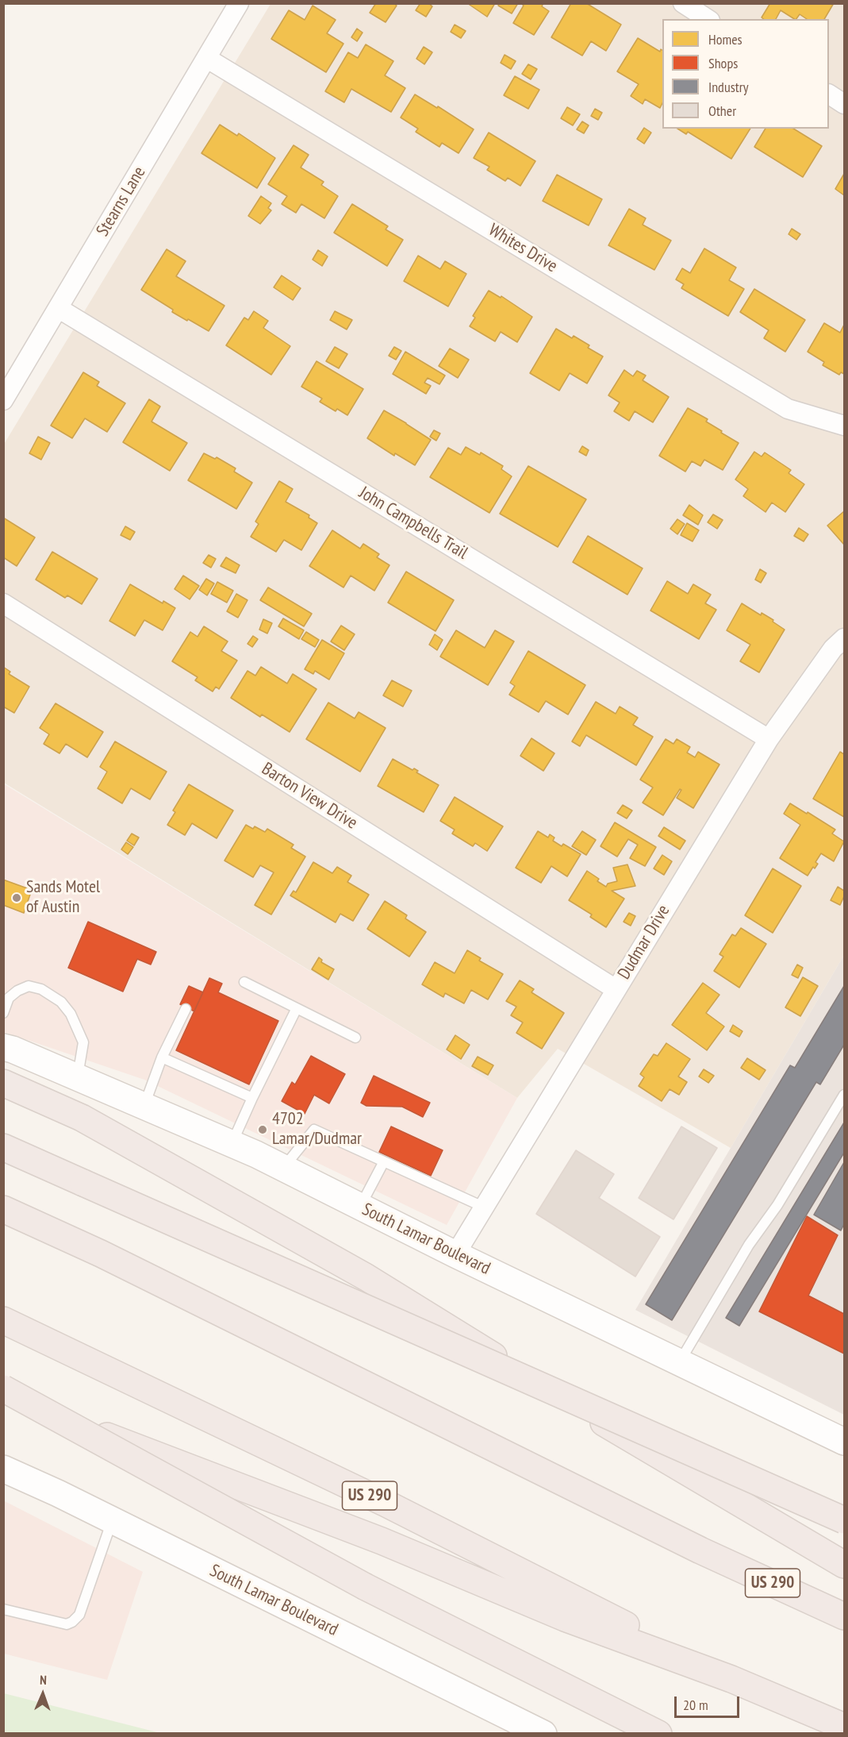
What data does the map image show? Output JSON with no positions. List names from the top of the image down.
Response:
{
  "streets": {
    "highway": ["US 290"],
    "main road": ["South Lamar Boulevard"],
    "street": [
      "Stearns Lane",
      "Whites Drive",
      "John Campbells Trail",
      "Barton View Drive",
      "Dudmar Drive"
    ]
  },
  "crossings": [
    ["Stearns Lane", "Whites Drive"],
    ["Stearns Lane", "John Campbells Trail"],
    ["John Campbells Trail", "Dudmar Drive"],
    ["Barton View Drive", "Dudmar Drive"],
    ["Dudmar Drive", "South Lamar Boulevard"]
  ],
  "places": ["Sands Motel of Austin", "4702 Lamar/Dudmar"],
  "legend": [
    "Homes",
    "Shops",
    "Industry",
    "Other"
  ],
  "scale_bar": "20 m",
  "north": "top"
}
